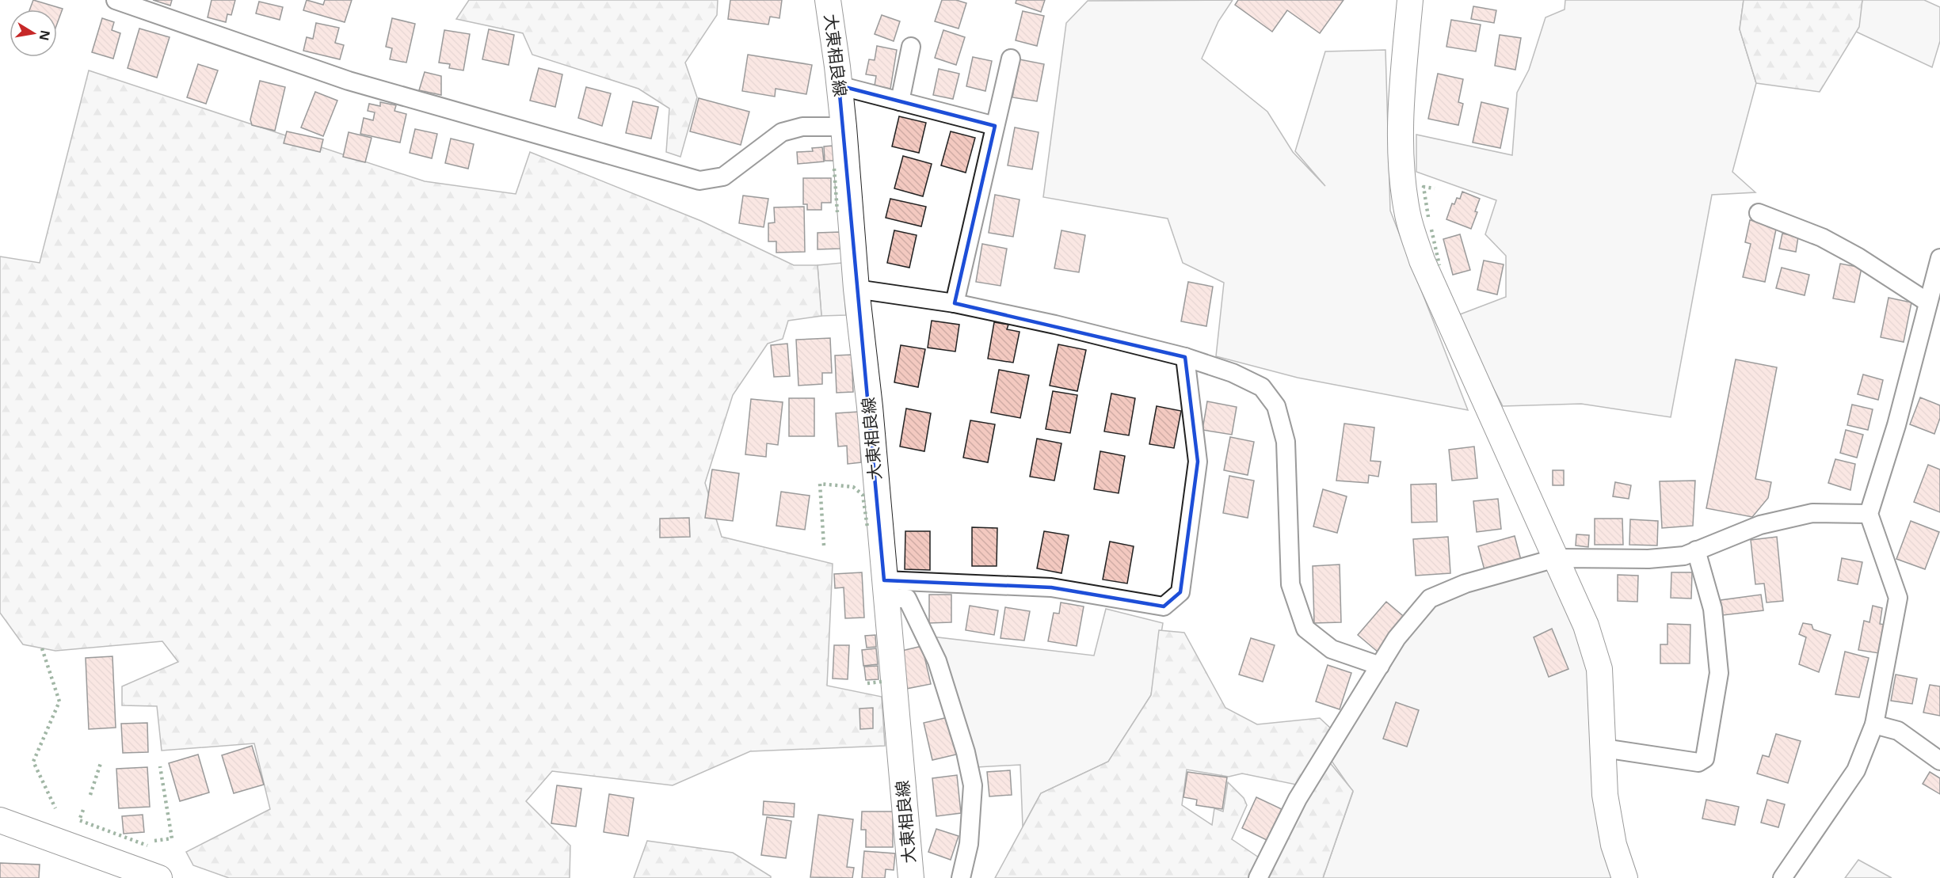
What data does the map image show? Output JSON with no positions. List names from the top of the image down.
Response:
{
  "streets": {
    "street": ["大東相良線"]
  },
  "north": "right"
}
